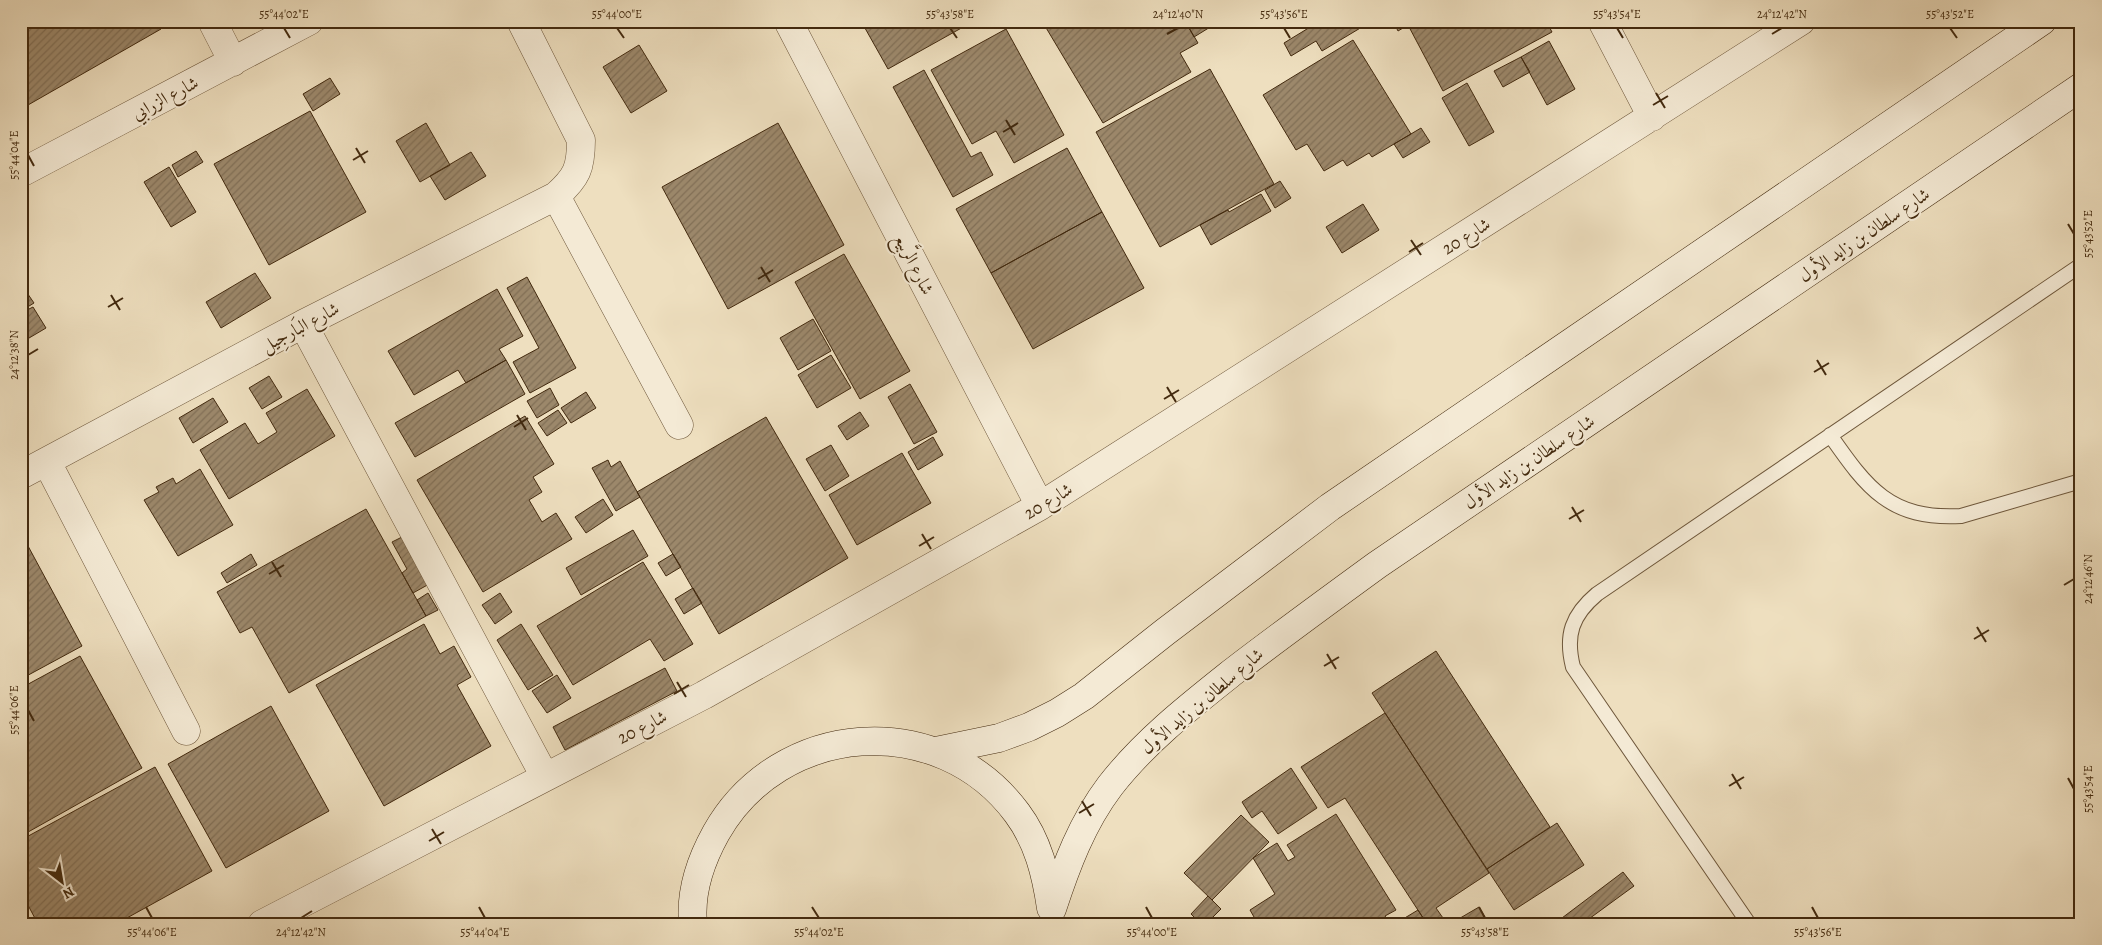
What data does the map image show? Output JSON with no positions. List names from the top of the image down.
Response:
{
  "streets": {
    "street": [
      "شارع الزرابي",
      "شارع سلطان بن زايد الأول",
      "شارع 20",
      "شارع الرَّبِيع",
      "شارع البَارجِيل"
    ]
  },
  "crossings": [
    ["شارع 20", "شارع الرَّبِيع"]
  ],
  "north": "bottom right",
  "coordinates": [
    "55°44'02\"E",
    "55°44'00\"E",
    "55°43'58\"E",
    "24°12'40\"N",
    "55°43'56\"E",
    "55°43'54\"E",
    "24°12'42\"N",
    "55°43'52\"E",
    "55°44'04\"E",
    "24°12'38\"N",
    "24°12'46\"N",
    "55°44'06\"E"
  ]
}
